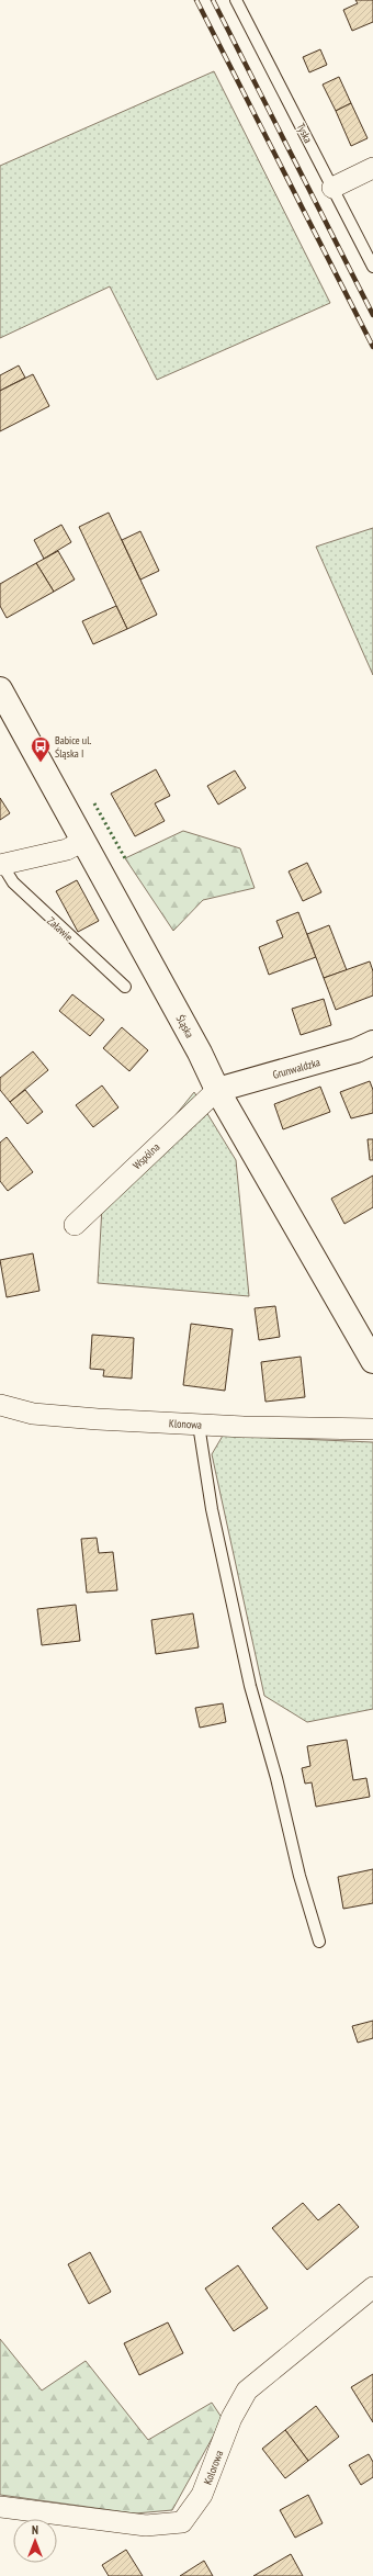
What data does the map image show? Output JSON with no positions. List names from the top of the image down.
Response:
{
  "streets": {
    "main road": ["Śląska", "Grunwaldzka"],
    "street": [
      "Załawie",
      "Wspólna",
      "Klonowa",
      "Kolorowa"
    ],
    "lane": ["Tyska"]
  },
  "crossings": [
    ["Załawie", "Śląska"],
    ["Śląska", "Grunwaldzka"],
    ["Śląska", "Wspólna"],
    ["Grunwaldzka", "Wspólna"]
  ],
  "places": {
    "bus stop": ["Babice ul. Śląska I"]
  },
  "north": "top"
}
